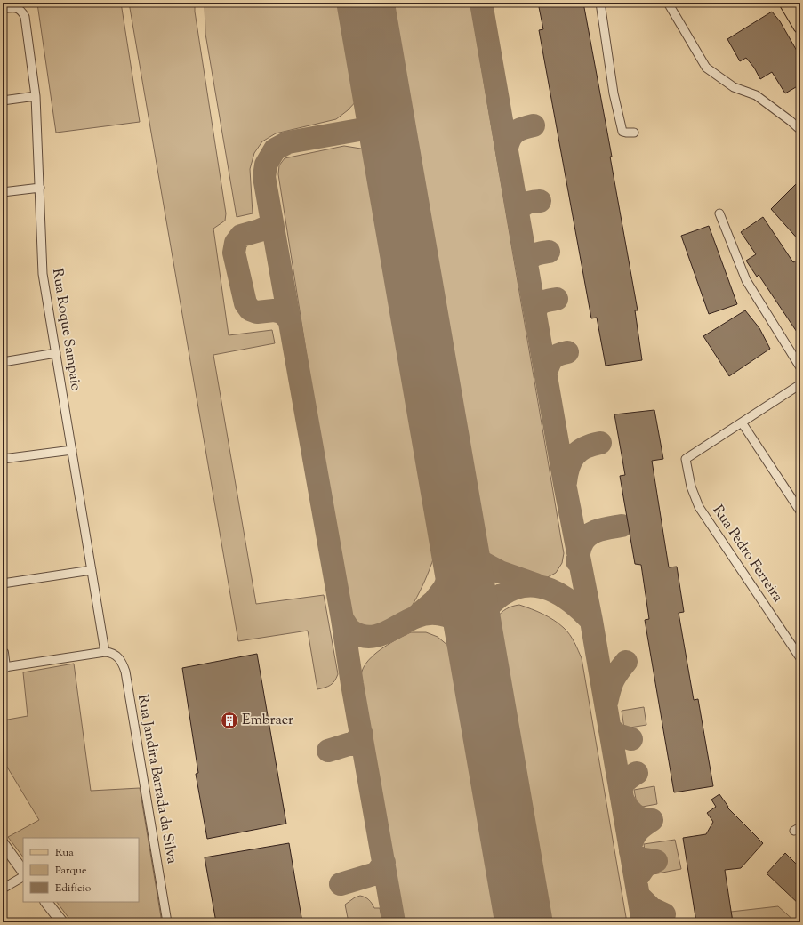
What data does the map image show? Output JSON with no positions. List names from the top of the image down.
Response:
{
  "streets": {
    "street": ["Rua Roque Sampaio", "Rua Pedro Ferreira", "Rua Jandira Barrada da Silva"]
  },
  "crossings": [
    ["Rua Roque Sampaio", "Rua Jandira Barrada da Silva"]
  ],
  "places": {
    "building": ["Embraer"]
  },
  "legend": ["Rua", "Parque", "Edifício"]
}
